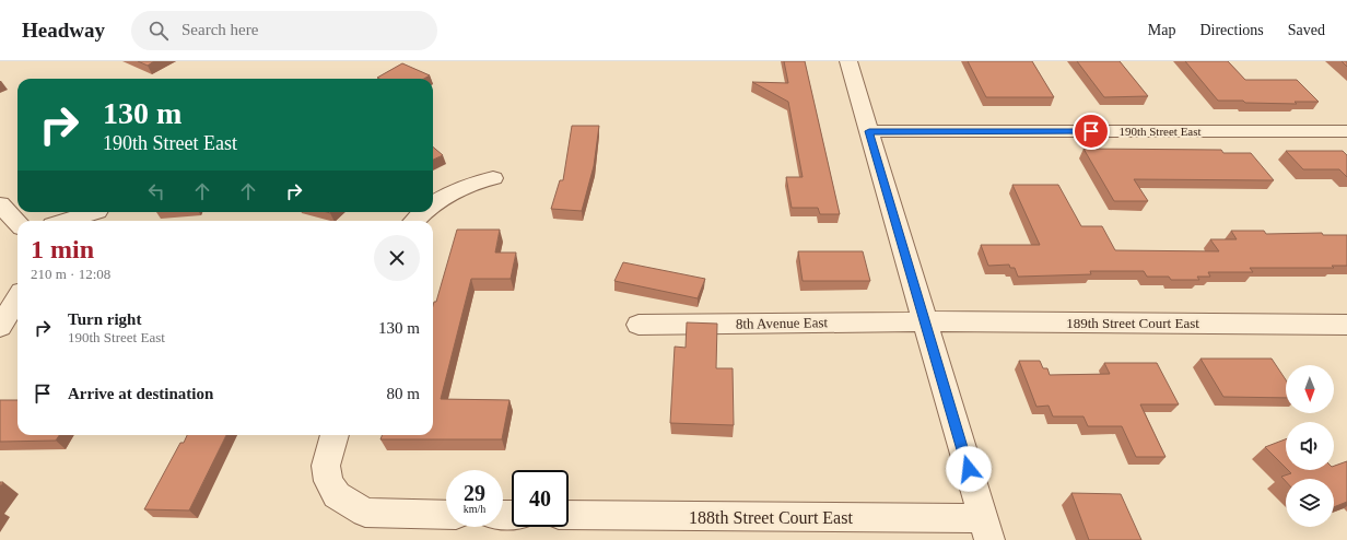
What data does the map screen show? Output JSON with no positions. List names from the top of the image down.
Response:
{
  "streets": {
    "street": [
      "190th Street East",
      "8th Avenue East",
      "189th Street Court East",
      "188th Street Court East"
    ]
  },
  "crossings": [
    ["8th Avenue East", "189th Street Court East"]
  ],
  "north": "bottom",
  "page": {
    "header": "Headway",
    "search": "Search here",
    "nav": ["Map", "Directions", "Saved"],
    "turn": ["130 m", "190th Street East"],
    "heading": ["1 min", "210 m · 12:08"],
    "list": [
      {
        "name": "Turn right",
        "note": "190th Street East",
        "value": "130 m"
      },
      {
        "name": "Arrive at destination",
        "value": "80 m"
      }
    ],
    "speed": "29 km/h",
    "limit": "40"
  }
}
